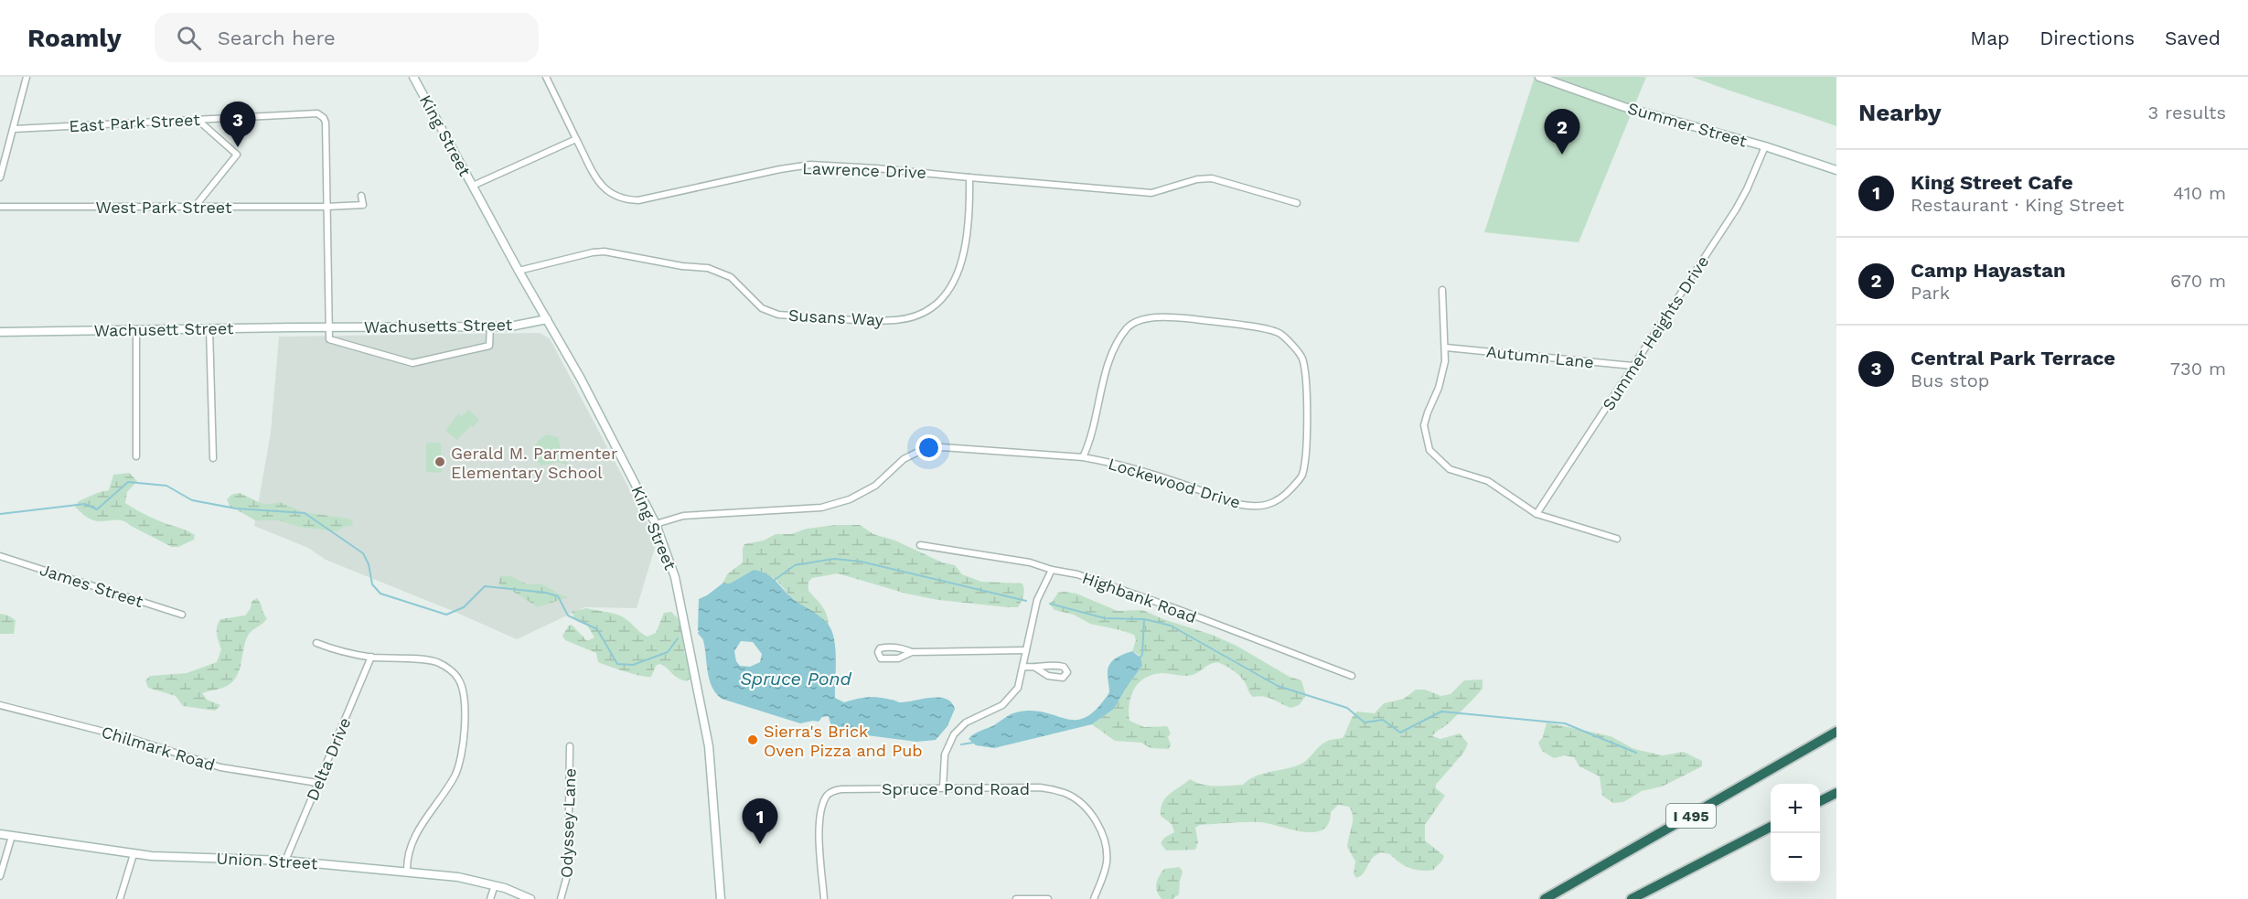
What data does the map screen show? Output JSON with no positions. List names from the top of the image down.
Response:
{
  "streets": {
    "highway": ["I 495"],
    "main road": [
      "Summer Street",
      "King Street",
      "Wachusetts Street",
      "Wachusett Street",
      "Union Street"
    ],
    "street": [
      "East Park Street",
      "Lawrence Drive",
      "West Park Street",
      "Susans Way",
      "Summer Heights Drive",
      "Autumn Lane",
      "Lockewood Drive",
      "James Street",
      "Highbank Road",
      "Chilmark Road",
      "Delta Drive",
      "Spruce Pond Road",
      "Odyssey Lane"
    ]
  },
  "crossings": [
    ["East Park Street", "West Park Street"],
    ["Summer Street", "Summer Heights Drive"],
    ["King Street", "Susans Way"],
    ["King Street", "Wachusetts Street"],
    ["King Street", "Lockewood Drive"],
    ["Lawrence Drive", "Susans Way"],
    ["Wachusetts Street", "Wachusett Street"],
    ["Summer Heights Drive", "Autumn Lane"],
    ["Chilmark Road", "Delta Drive"],
    ["Delta Drive", "Union Street"]
  ],
  "water": ["Spruce Pond"],
  "places": ["Gerald M. Parmenter Elementary School", "Sierra's Brick Oven Pizza and Pub"],
  "page": {
    "header": "Roamly",
    "search": "Search here",
    "nav": ["Map", "Directions", "Saved"],
    "heading": ["Nearby", "3 results"],
    "pins": ["3", "2", "1"],
    "list": [
      {
        "mark": "1",
        "name": "King Street Cafe",
        "note": "Restaurant · King Street",
        "value": "410 m"
      },
      {
        "mark": "2",
        "name": "Camp Hayastan",
        "note": "Park",
        "value": "670 m"
      },
      {
        "mark": "3",
        "name": "Central Park Terrace",
        "note": "Bus stop",
        "value": "730 m"
      }
    ],
    "map_buttons": ["+", "−"]
  }
}
